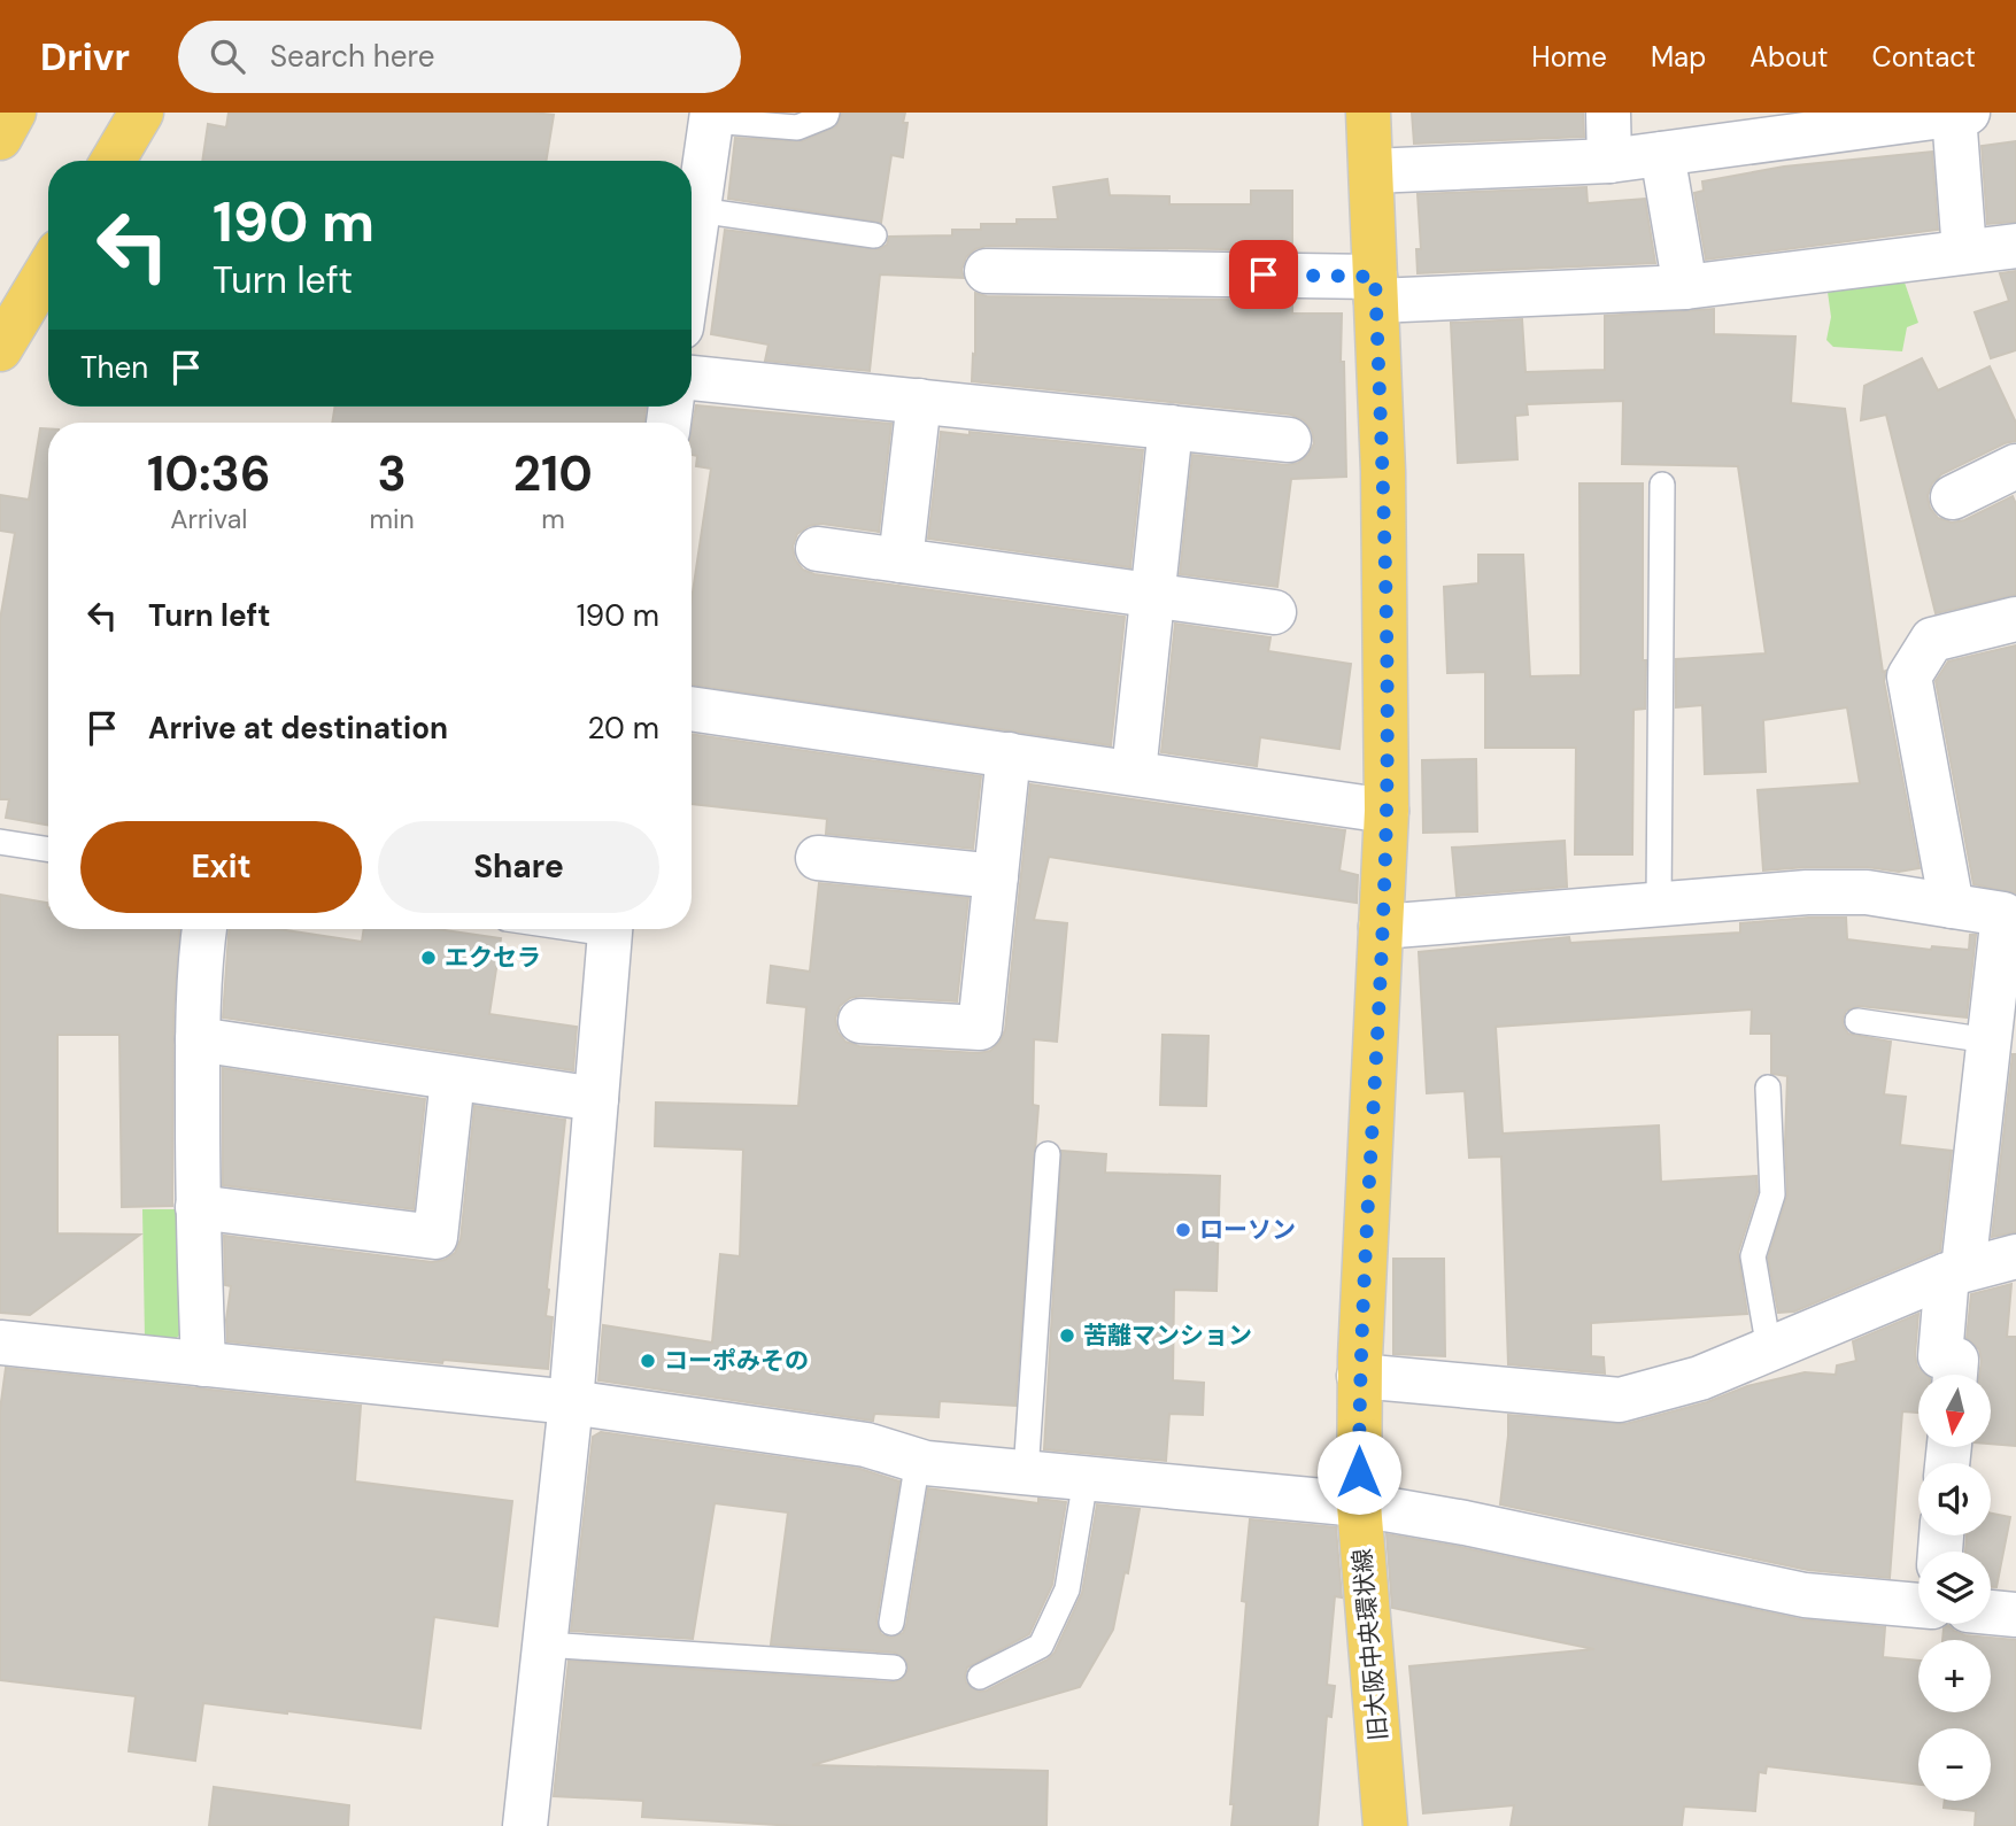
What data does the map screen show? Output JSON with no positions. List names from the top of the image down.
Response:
{
  "streets": {
    "main road": ["旧大阪中央環状線"]
  },
  "places": [
    "エクセラ",
    "ローソン",
    "苦離マンション",
    "コーポみその"
  ],
  "north": "bottom",
  "page": {
    "header": "Drivr",
    "search": "Search here",
    "nav": [
      "Home",
      "Map",
      "About",
      "Contact"
    ],
    "turn": ["190 m", "Turn left"],
    "then": "Then",
    "eta": [
      "10:36",
      "Arrival",
      "3",
      "min",
      "210",
      "m"
    ],
    "list": [
      {
        "name": "Turn left",
        "value": "190 m"
      },
      {
        "name": "Arrive at destination",
        "value": "20 m"
      }
    ],
    "buttons": ["Exit", "Share"],
    "map_buttons": ["+", "−"]
  }
}
